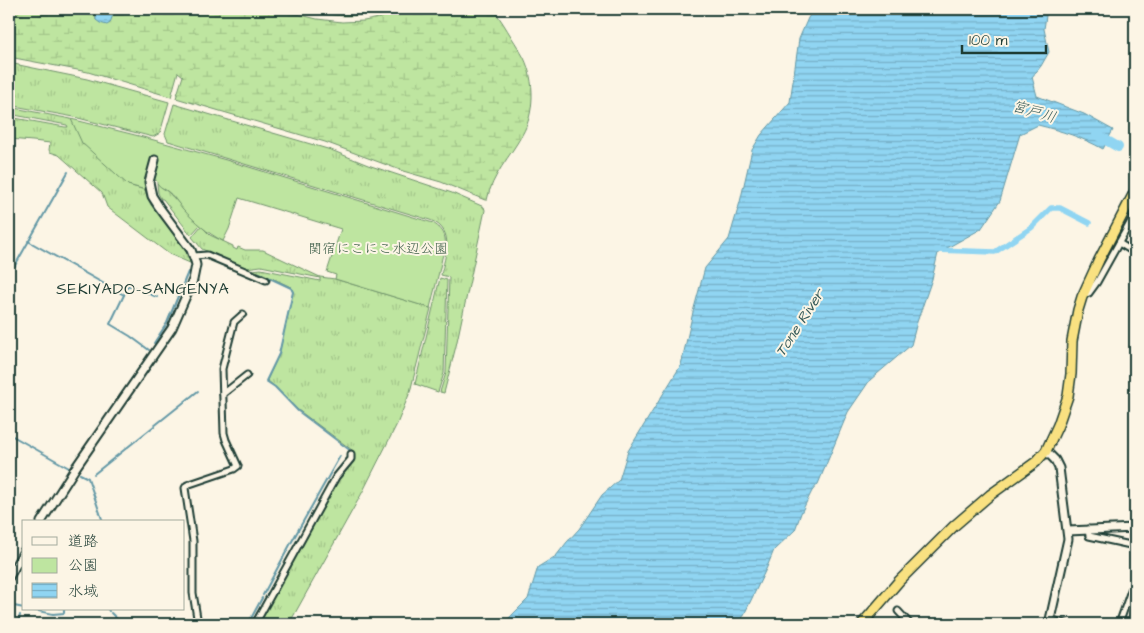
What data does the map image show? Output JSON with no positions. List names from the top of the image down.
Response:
{
  "districts": ["SEKIYADO-SANGENYA"],
  "water": ["宮戸川", "Tone River"],
  "parks": ["関宿にこにこ水辺公園"],
  "legend": ["道路", "公園", "水域"],
  "scale_bar": "100 m"
}
